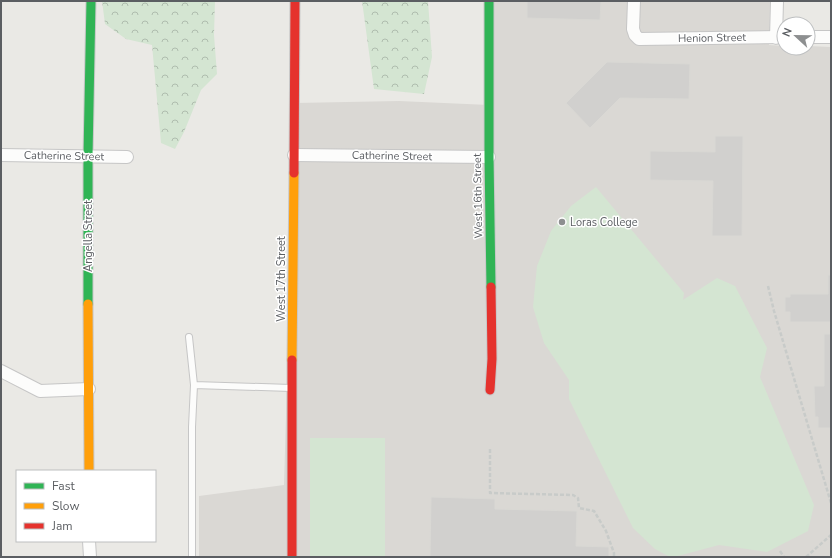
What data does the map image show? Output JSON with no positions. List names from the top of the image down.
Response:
{
  "streets": {
    "street": [
      "Henion Street",
      "Catherine Street",
      "West 16th Street",
      "Angella Street",
      "West 17th Street"
    ]
  },
  "crossings": [
    ["Catherine Street", "West 16th Street"],
    ["Catherine Street", "Angella Street"],
    ["Catherine Street", "West 17th Street"]
  ],
  "places": ["Loras College"],
  "legend": ["Fast", "Slow", "Jam"],
  "north": "left"
}
